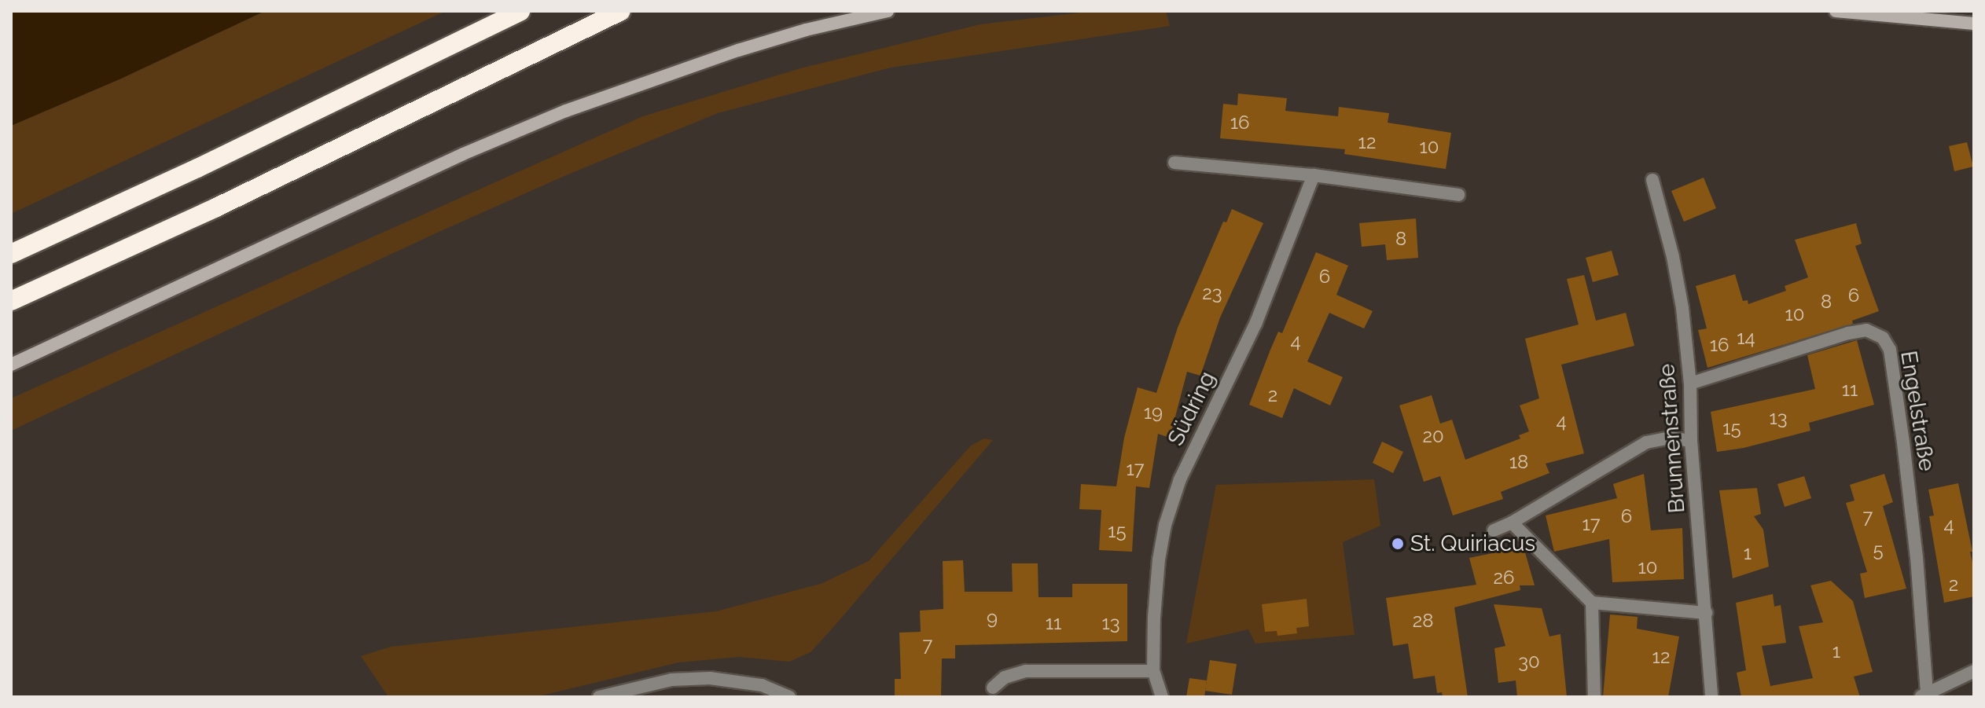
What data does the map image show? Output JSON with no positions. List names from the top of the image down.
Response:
{
  "streets": {
    "street": ["Südring", "Engelstraße", "Brunnenstraße"]
  },
  "crossings": [
    ["Engelstraße", "Brunnenstraße"]
  ],
  "places": ["St. Quiriacus"],
  "house_numbers": [
    "16",
    "12",
    "10",
    "8",
    "6",
    "23",
    "6",
    "8",
    "10",
    "14",
    "4",
    "16",
    "11",
    "2",
    "19",
    "13",
    "4",
    "15",
    "20",
    "18",
    "17",
    "6",
    "7",
    "17",
    "4",
    "15",
    "5",
    "1",
    "10",
    "26",
    "2",
    "9",
    "28",
    "11",
    "13",
    "7",
    "1",
    "12",
    "30"
  ]
}
